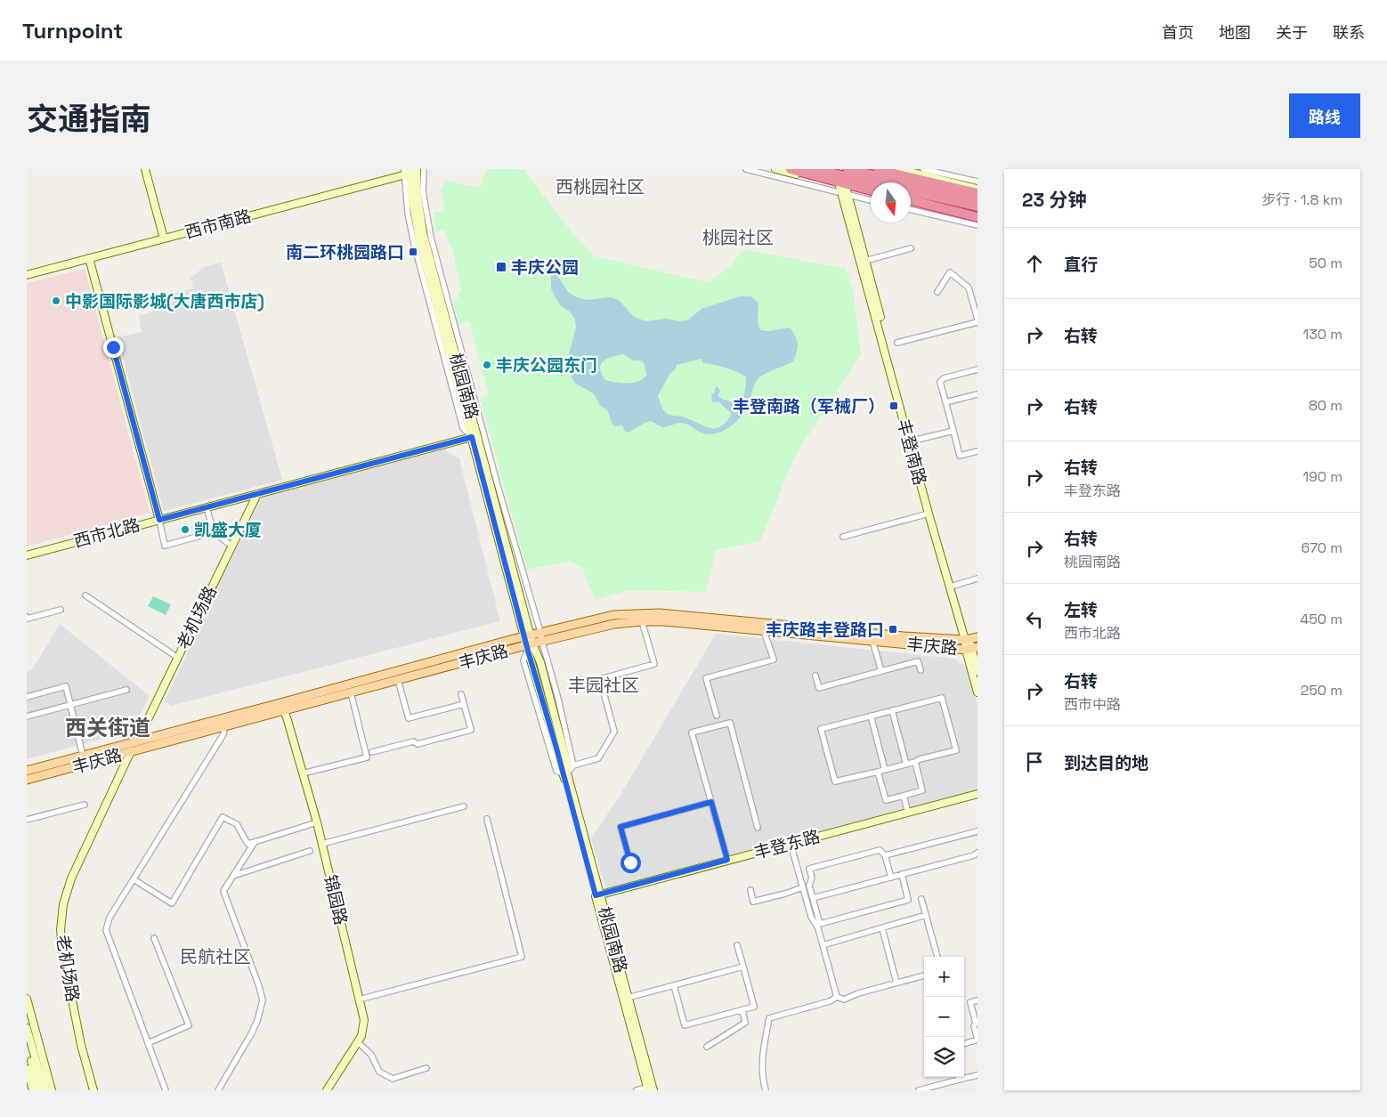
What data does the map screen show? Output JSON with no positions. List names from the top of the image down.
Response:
{
  "streets": {
    "main road": ["丰庆路"],
    "street": [
      "西市南路",
      "桃园南路",
      "丰登南路",
      "西市北路",
      "老机场路",
      "丰登东路",
      "锦园路"
    ]
  },
  "crossings": [
    ["西市南路", "桃园南路"],
    ["桃园南路", "西市北路"],
    ["桃园南路", "丰庆路"],
    ["桃园南路", "丰登东路"],
    ["丰登南路", "丰庆路"],
    ["西市北路", "老机场路"],
    ["老机场路", "丰庆路"],
    ["丰庆路", "锦园路"]
  ],
  "districts": [
    "西桃园社区",
    "桃园社区",
    "丰园社区",
    "西关街道",
    "民航社区"
  ],
  "places": {
    "transit": [
      "南二环桃园路口",
      "丰庆公园",
      "丰登南路（军械厂）",
      "丰庆路丰登路口"
    ],
    "other": ["中影国际影城(大唐西市店)", "丰庆公园东门", "凯盛大厦"]
  },
  "north": "bottom",
  "page": {
    "header": "Turnpoint",
    "nav": [
      "首页",
      "地图",
      "关于",
      "联系"
    ],
    "title": "交通指南",
    "buttons": "路线",
    "heading": ["23 分钟", "步行 · 1.8 km"],
    "list": [
      ["直行", "50 m"],
      ["右转", "130 m"],
      ["右转", "80 m"],
      ["右转", "丰登东路", "190 m"],
      ["右转", "桃园南路", "670 m"],
      ["左转", "西市北路", "450 m"],
      ["右转", "西市中路", "250 m"],
      "到达目的地"
    ],
    "map_buttons": ["+", "−"]
  }
}
